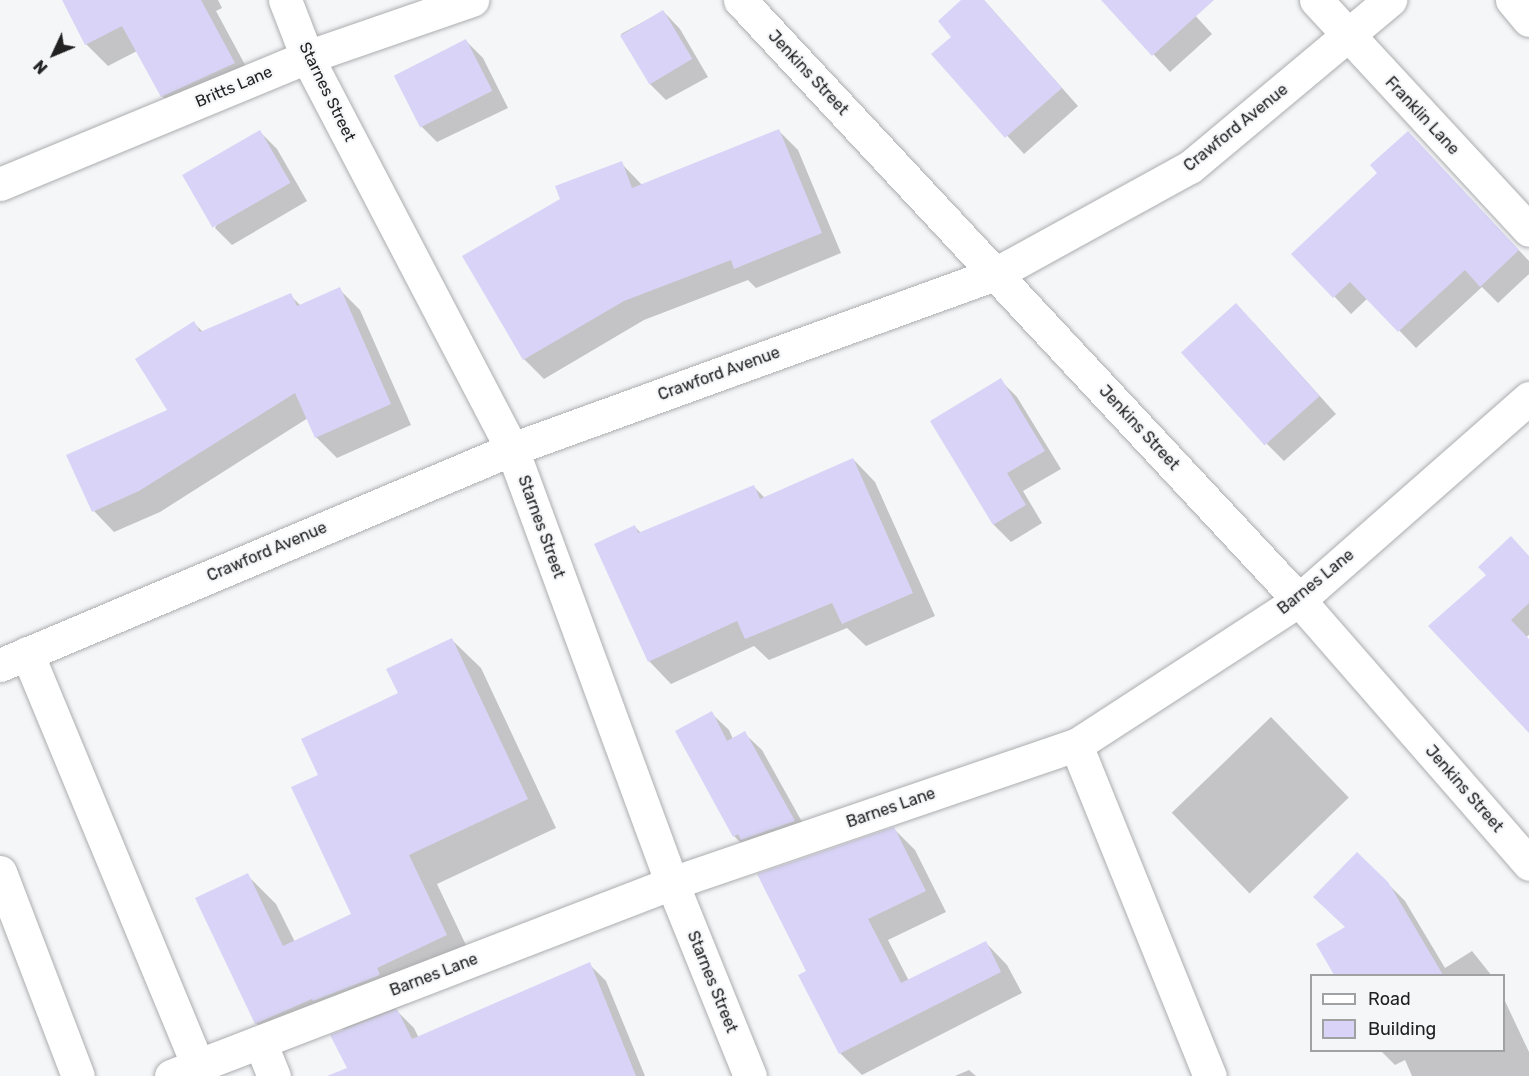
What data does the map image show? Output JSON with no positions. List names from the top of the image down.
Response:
{
  "streets": {
    "street": [
      "Jenkins Street",
      "Britts Lane",
      "Starnes Street",
      "Franklin Lane",
      "Crawford Avenue",
      "Barnes Lane"
    ]
  },
  "crossings": [
    ["Jenkins Street", "Crawford Avenue"],
    ["Jenkins Street", "Barnes Lane"],
    ["Britts Lane", "Starnes Street"],
    ["Starnes Street", "Crawford Avenue"],
    ["Starnes Street", "Barnes Lane"],
    ["Franklin Lane", "Crawford Avenue"]
  ],
  "legend": ["Road", "Building"],
  "north": "bottom left"
}
